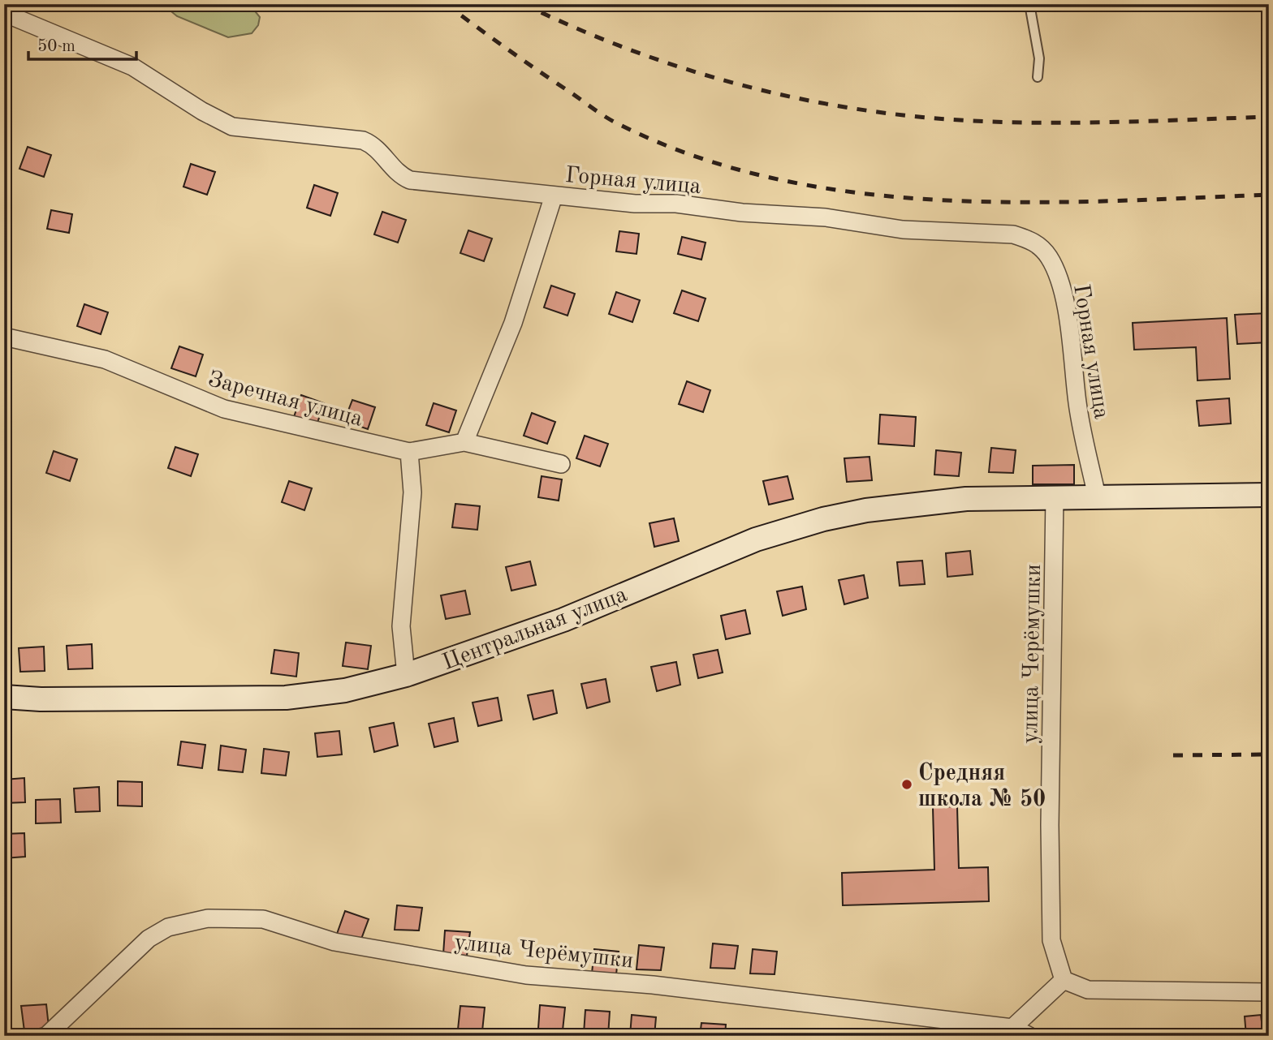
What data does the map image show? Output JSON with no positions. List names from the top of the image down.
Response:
{
  "streets": {
    "street": [
      "Горная улица",
      "Заречная улица",
      "Центральная улица",
      "улица Черёмушки"
    ]
  },
  "crossings": [
    ["Горная улица", "Центральная улица"],
    ["Центральная улица", "улица Черёмушки"]
  ],
  "places": ["Средняя школа № 50"],
  "scale_bar": "50 m"
}
